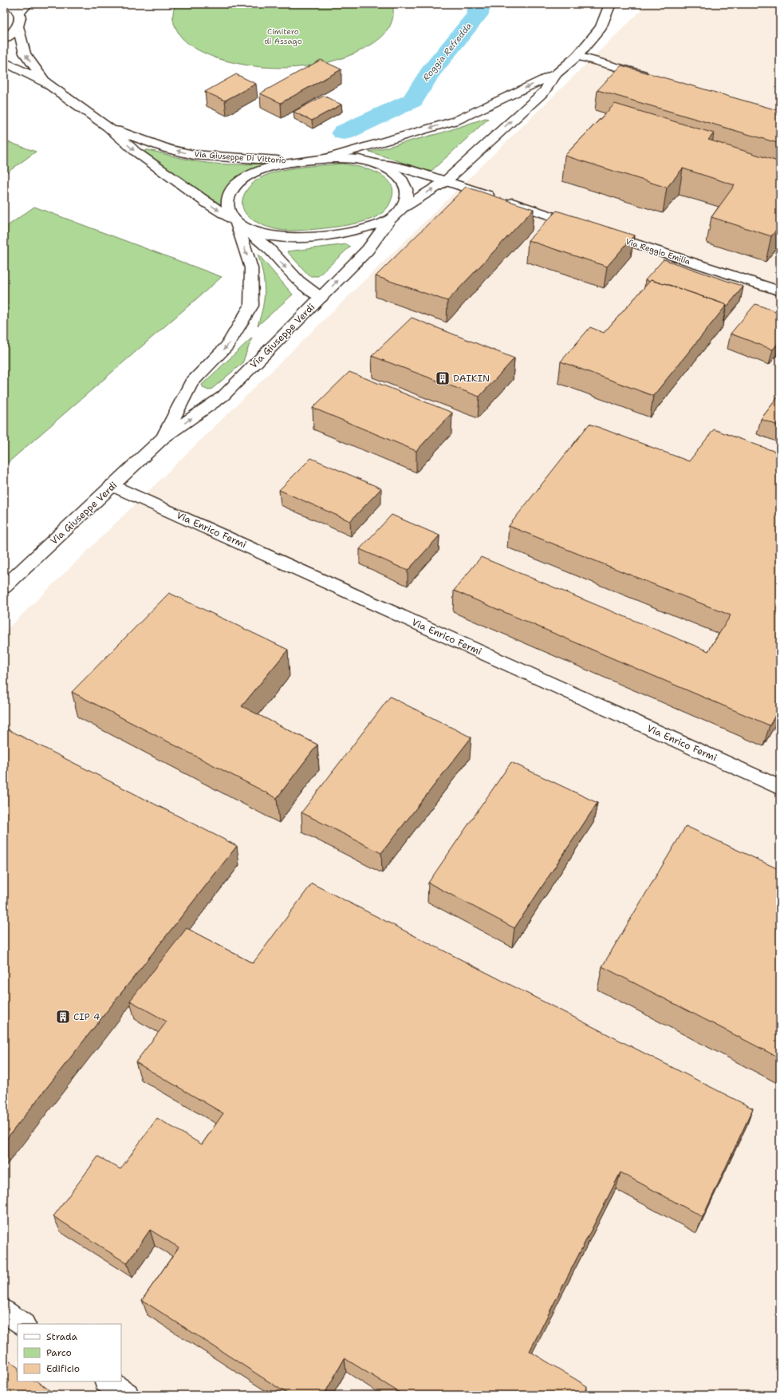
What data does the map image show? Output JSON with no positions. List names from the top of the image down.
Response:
{
  "streets": {
    "main road": [
      "Via Giuseppe Di Vittorio",
      "Via Reggio Emilia",
      "Via Giuseppe Verdi",
      "Via Enrico Fermi"
    ]
  },
  "crossings": [
    ["Via Giuseppe Di Vittorio", "Via Giuseppe Verdi"],
    ["Via Giuseppe Verdi", "Via Enrico Fermi"]
  ],
  "water": ["Roggia Refredda"],
  "parks": ["Cimitero di Assago"],
  "places": {
    "building": ["DAIKIN", "CIP 4"]
  },
  "legend": ["Strada", "Parco", "Edificio"]
}
